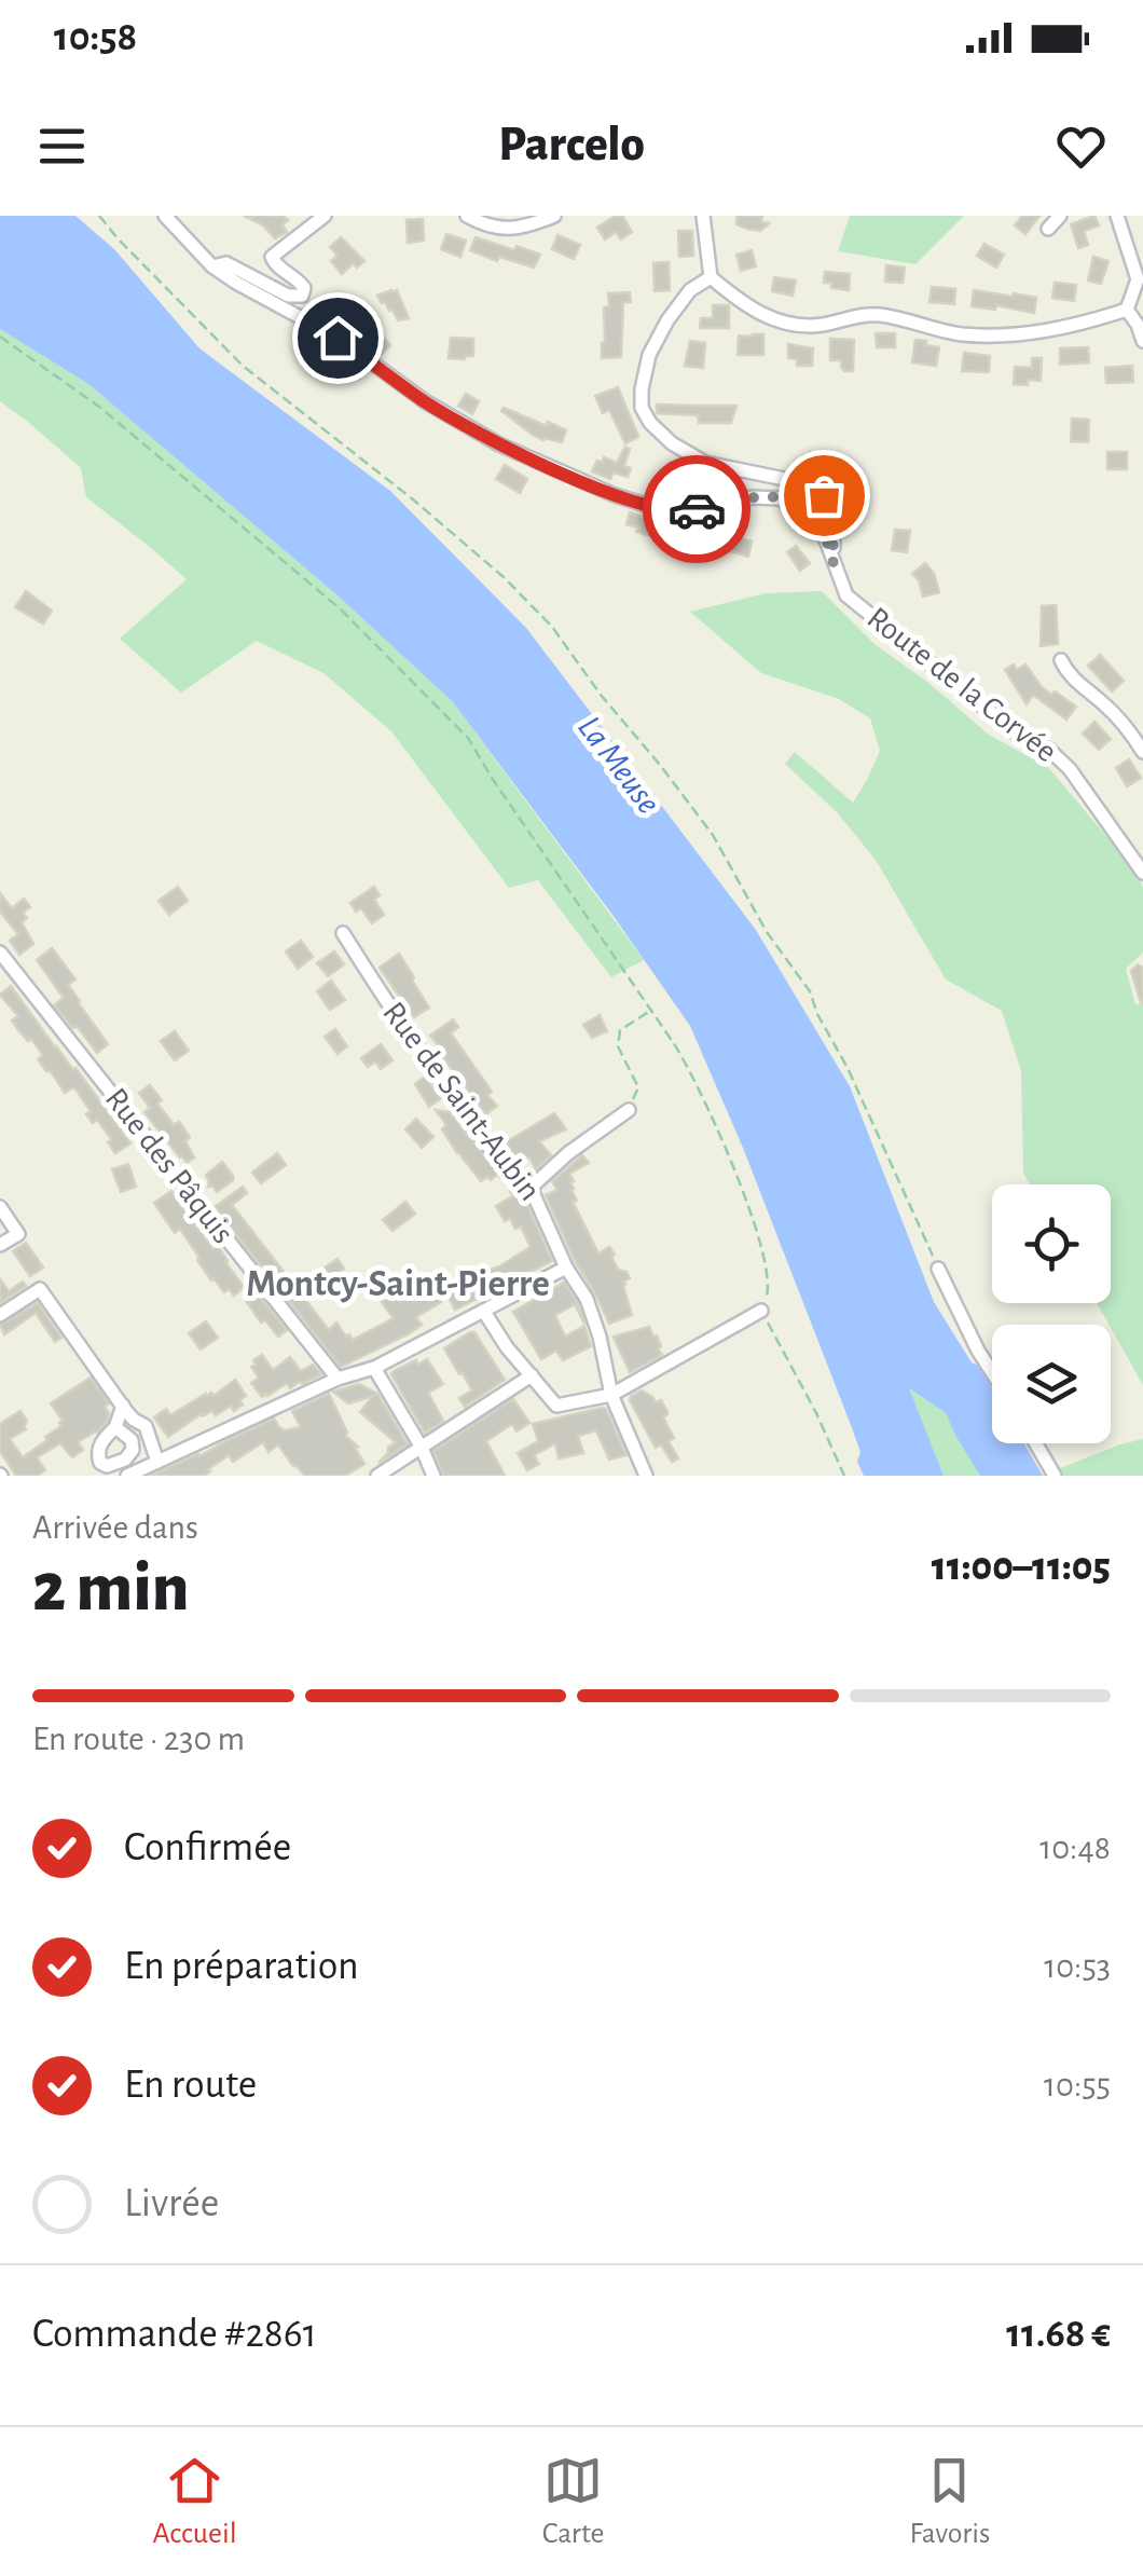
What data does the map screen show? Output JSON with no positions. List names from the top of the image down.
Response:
{
  "streets": {
    "street": ["Route de la Corvée", "Rue de Saint-Aubin", "Rue des Pâquis"]
  },
  "districts": ["Montcy-Saint-Pierre"],
  "water": ["La Meuse"],
  "page": {
    "status": "10:58",
    "header": "Parcelo",
    "heading": ["2 min", "Arrivée dans", "11:00–11:05"],
    "panel": ["Commande #2861", "11.68 €"],
    "bar": "En route · 230 m",
    "list": [
      ["Confirmée", "10:48"],
      ["En préparation", "10:53"],
      ["En route", "10:55"],
      "Livrée"
    ],
    "tabs": ["Accueil", "Carte", "Favoris"]
  }
}
